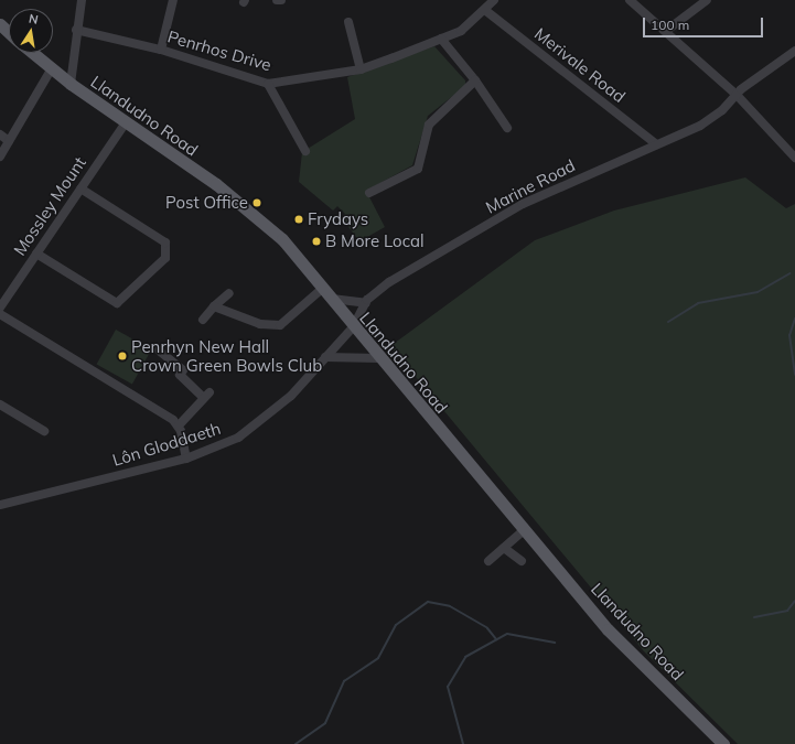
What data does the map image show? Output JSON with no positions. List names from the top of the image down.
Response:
{
  "streets": {
    "main road": ["Llandudno Road"],
    "street": [
      "Penrhos Drive",
      "Merivale Road",
      "Marine Road",
      "Mossley Mount",
      "Lôn Gloddaeth"
    ]
  },
  "crossings": [
    ["Penrhos Drive", "Merivale Road"],
    ["Merivale Road", "Marine Road"],
    ["Llandudno Road", "Marine Road"],
    ["Llandudno Road", "Mossley Mount"],
    ["Llandudno Road", "Lôn Gloddaeth"],
    ["Marine Road", "Lôn Gloddaeth"]
  ],
  "places": [
    "Post Office",
    "Frydays",
    "B More Local",
    "Penrhyn New Hall Crown Green Bowls Club"
  ],
  "scale_bar": "100 m",
  "north": "top"
}
